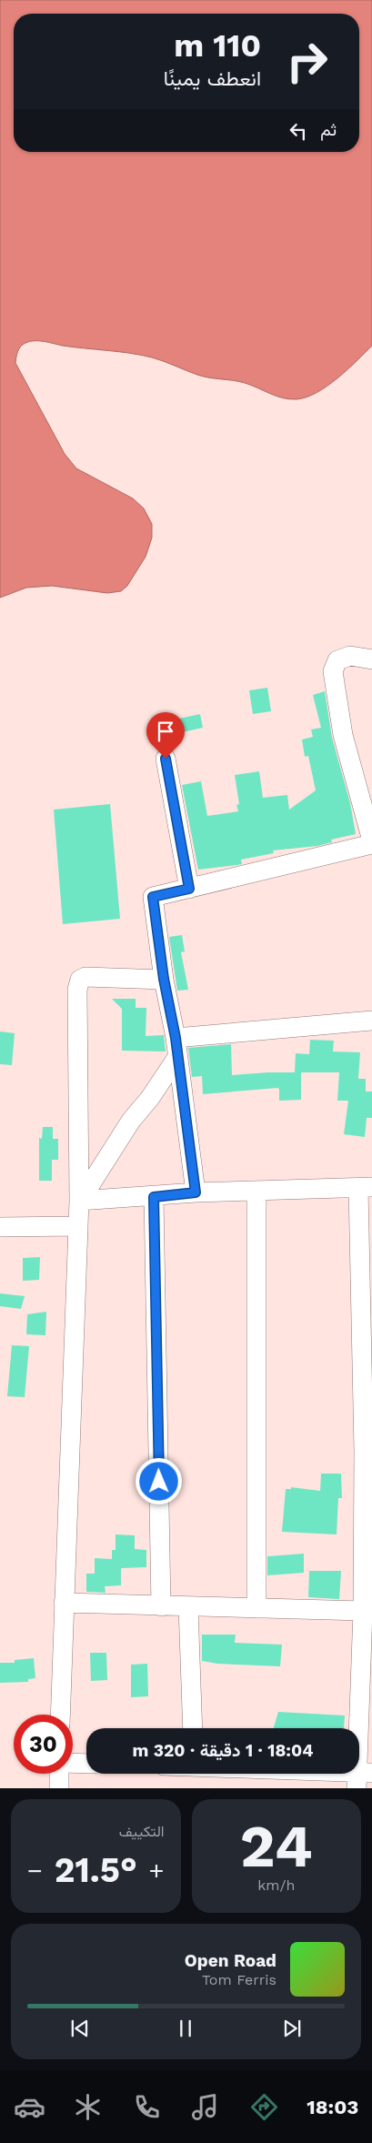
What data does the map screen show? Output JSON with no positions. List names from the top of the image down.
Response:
{
  "page": {
    "turn": ["110 m", "انعطف يمينًا"],
    "then": "ثم",
    "limit": "30",
    "trip": "18:04 · 1 دقيقة · 320 m",
    "tile": [
      ["24", "km/h"],
      "التكييف"
    ],
    "heat": ["−", "21.5°", "+"],
    "song": ["Open Road", "Tom Ferris"],
    "tabs": "18:03"
  }
}
